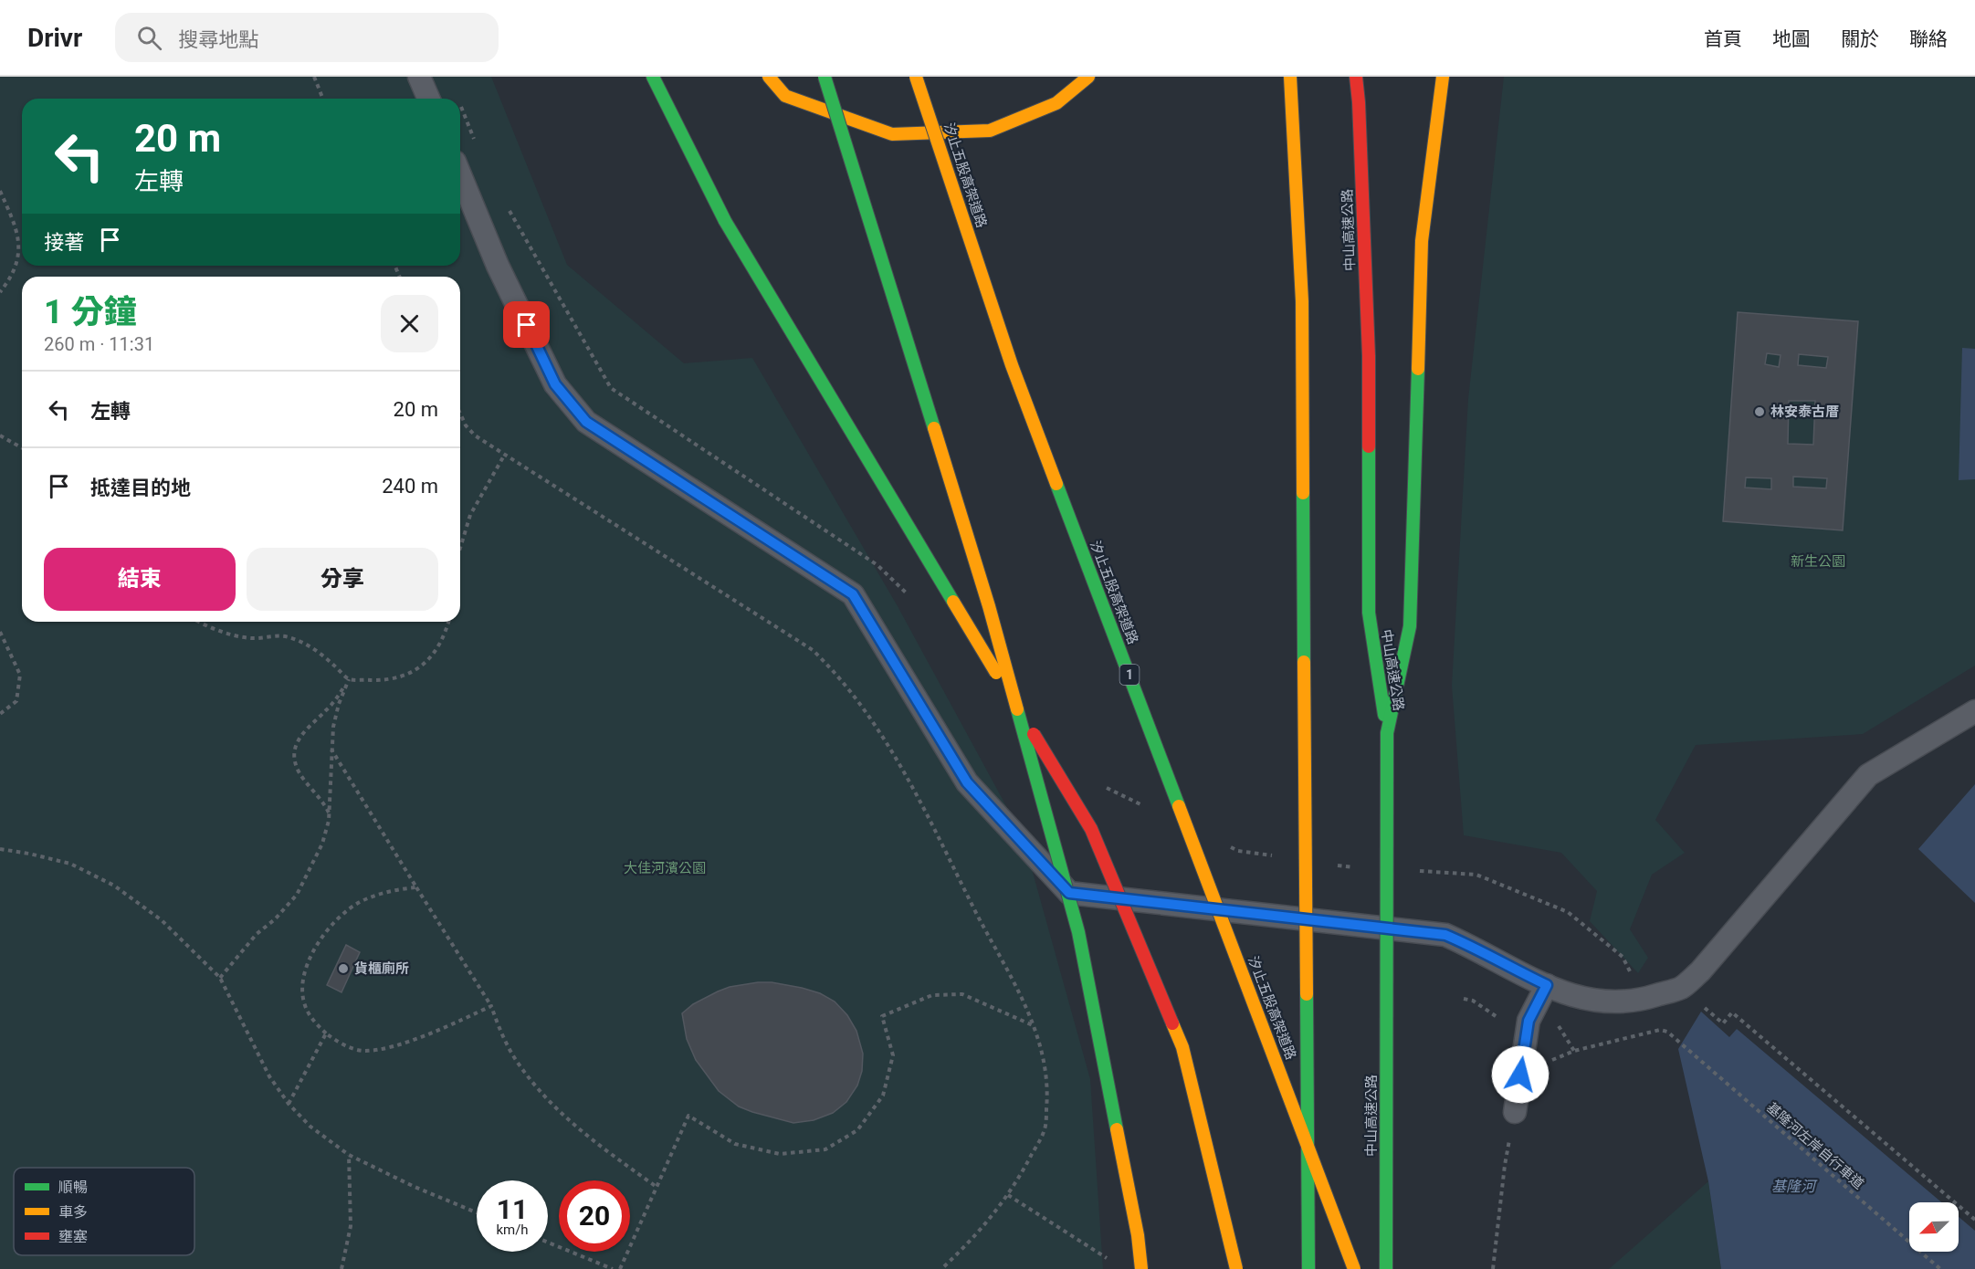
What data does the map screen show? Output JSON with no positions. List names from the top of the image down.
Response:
{
  "streets": {
    "highway": ["汐止五股高架道路", "中山高速公路", "1"],
    "path": ["基隆河左岸自行車道"]
  },
  "water": ["基隆河"],
  "parks": ["新生公園", "大佳河濱公園"],
  "places": ["林安泰古厝", "貨櫃廁所"],
  "legend": ["順暢", "車多", "壅塞"],
  "north": "bottom left",
  "page": {
    "header": "Drivr",
    "search": "搜尋地點",
    "nav": [
      "首頁",
      "地圖",
      "關於",
      "聯絡"
    ],
    "turn": ["20 m", "左轉"],
    "then": "接著",
    "heading": ["1 分鐘", "260 m · 11:31"],
    "list": [
      {
        "name": "左轉",
        "value": "20 m"
      },
      {
        "name": "抵達目的地",
        "value": "240 m"
      }
    ],
    "buttons": ["結束", "分享"],
    "speed": "11 km/h",
    "limit": "20"
  }
}
